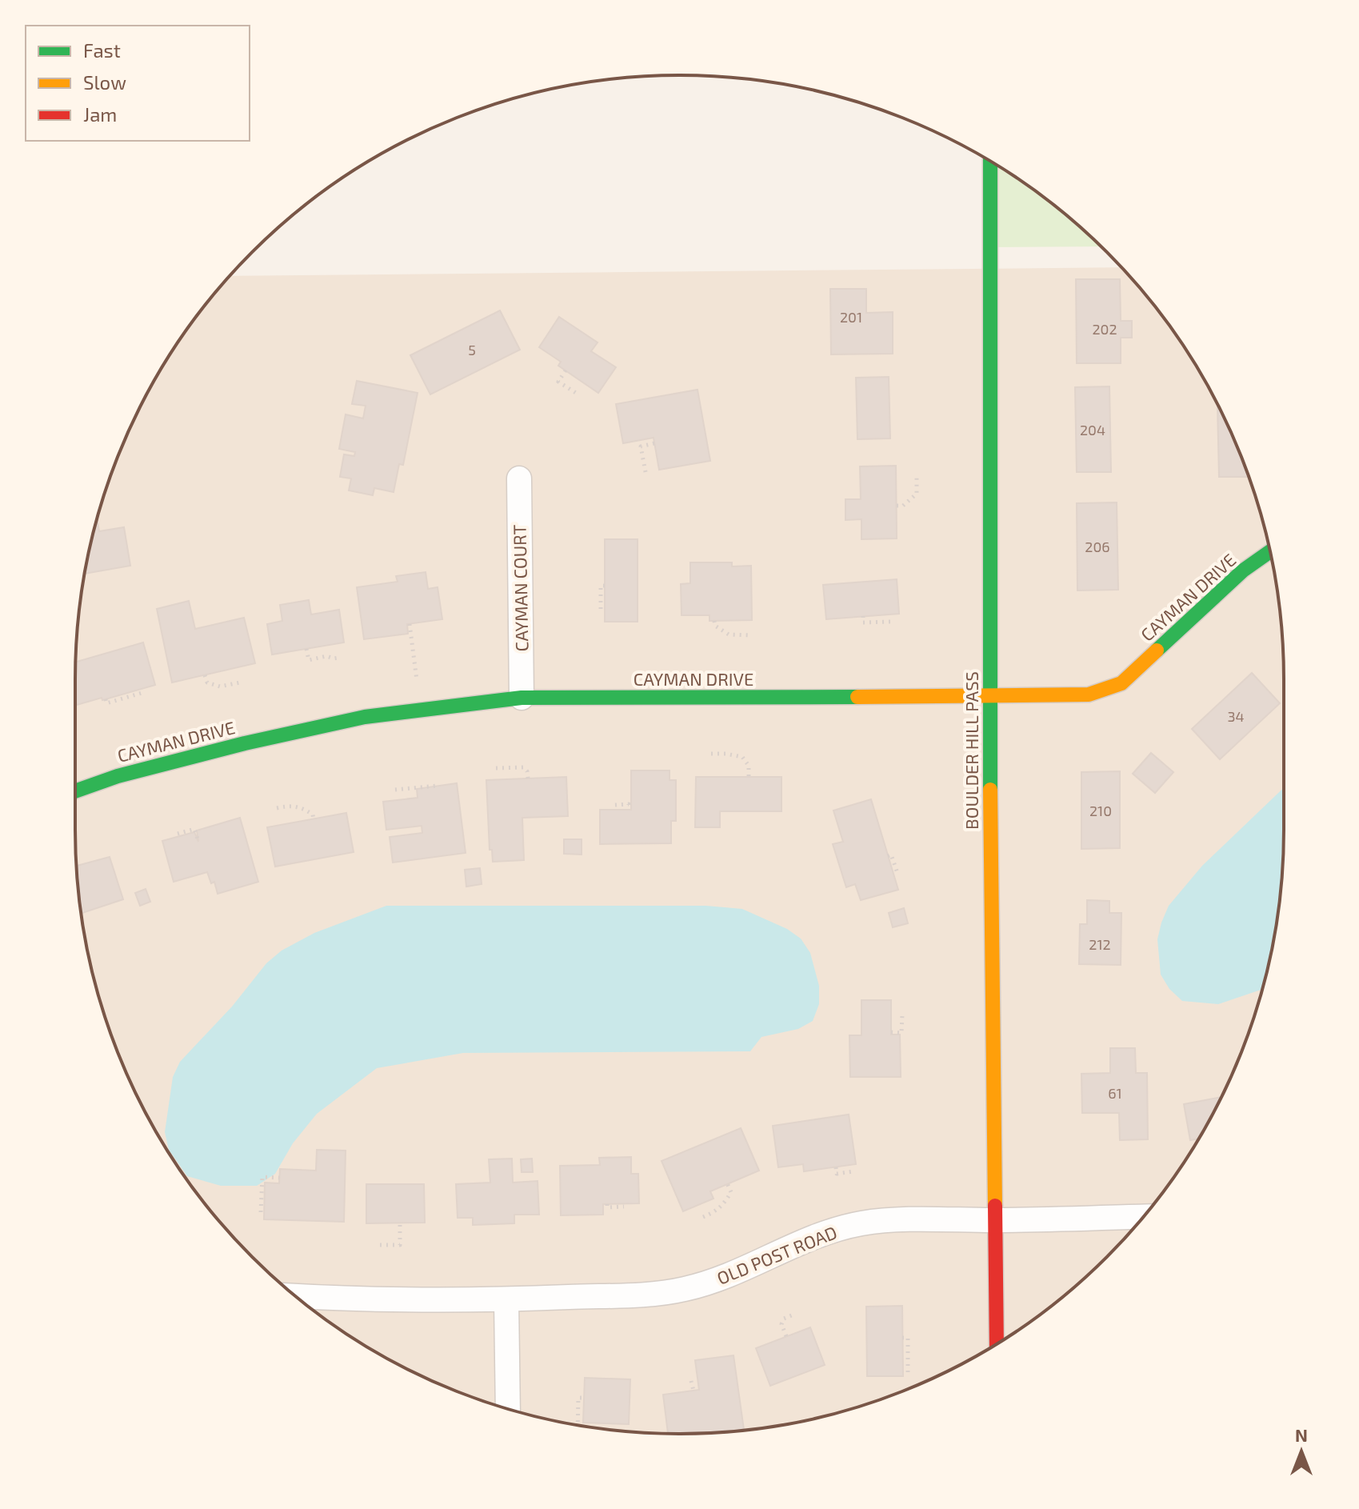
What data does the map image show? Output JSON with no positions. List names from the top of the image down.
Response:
{
  "streets": {
    "street": [
      "CAYMAN COURT",
      "CAYMAN DRIVE",
      "BOULDER HILL PASS",
      "OLD POST ROAD"
    ]
  },
  "crossings": [
    ["CAYMAN COURT", "CAYMAN DRIVE"],
    ["CAYMAN DRIVE", "BOULDER HILL PASS"],
    ["BOULDER HILL PASS", "OLD POST ROAD"]
  ],
  "house_numbers": [
    "201",
    "202",
    "5",
    "204",
    "206",
    "34",
    "210",
    "212",
    "61"
  ],
  "legend": ["Fast", "Slow", "Jam"],
  "north": "top"
}
